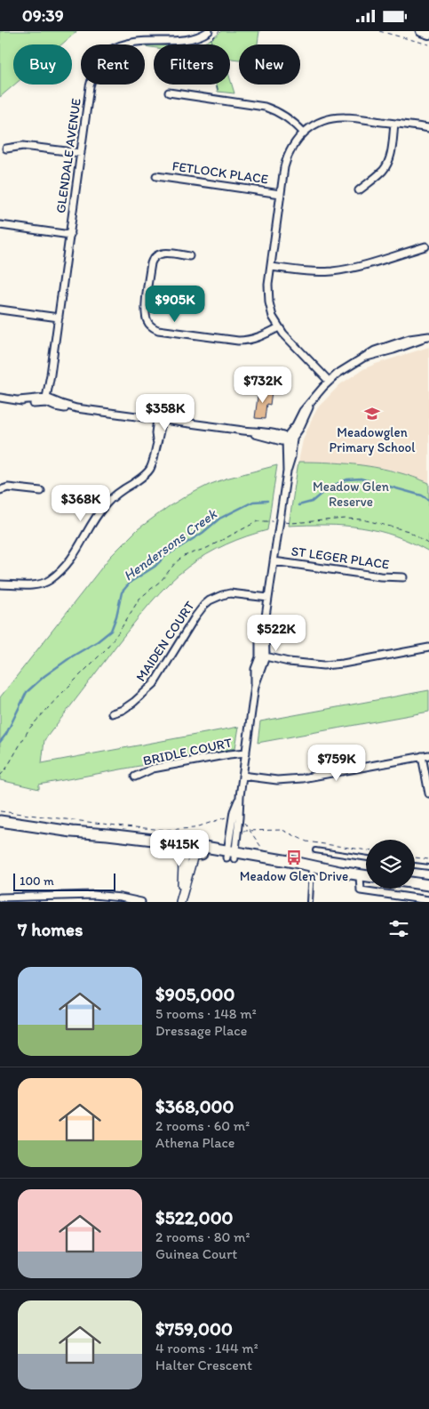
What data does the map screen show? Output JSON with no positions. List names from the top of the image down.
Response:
{
  "streets": {
    "street": [
      "GLENDALE AVENUE",
      "FETLOCK PLACE",
      "ST LEGER PLACE",
      "MAIDEN COURT",
      "BRIDLE COURT"
    ]
  },
  "water": ["Hendersons Creek"],
  "parks": ["Meadow Glen Reserve"],
  "places": {
    "school or university": ["Meadowglen Primary School"],
    "bus stop": ["Meadow Glen Drive"]
  },
  "scale_bar": "100 m",
  "page": {
    "status": "09:39",
    "chip": [
      "Buy",
      "Rent",
      "Filters",
      "New"
    ],
    "price": [
      "$905K",
      "$732K",
      "$358K",
      "$368K",
      "$522K",
      "$759K",
      "$415K"
    ],
    "scale": "100 m",
    "heading": "7 homes",
    "list": [
      {
        "name": "$905,000",
        "note": "5 rooms · 148 m² · Dressage Place"
      },
      {
        "name": "$368,000",
        "note": "2 rooms · 60 m² · Athena Place"
      },
      {
        "name": "$522,000",
        "note": "2 rooms · 80 m² · Guinea Court"
      },
      {
        "name": "$759,000",
        "note": "4 rooms · 144 m² · Halter Crescent"
      }
    ]
  }
}
